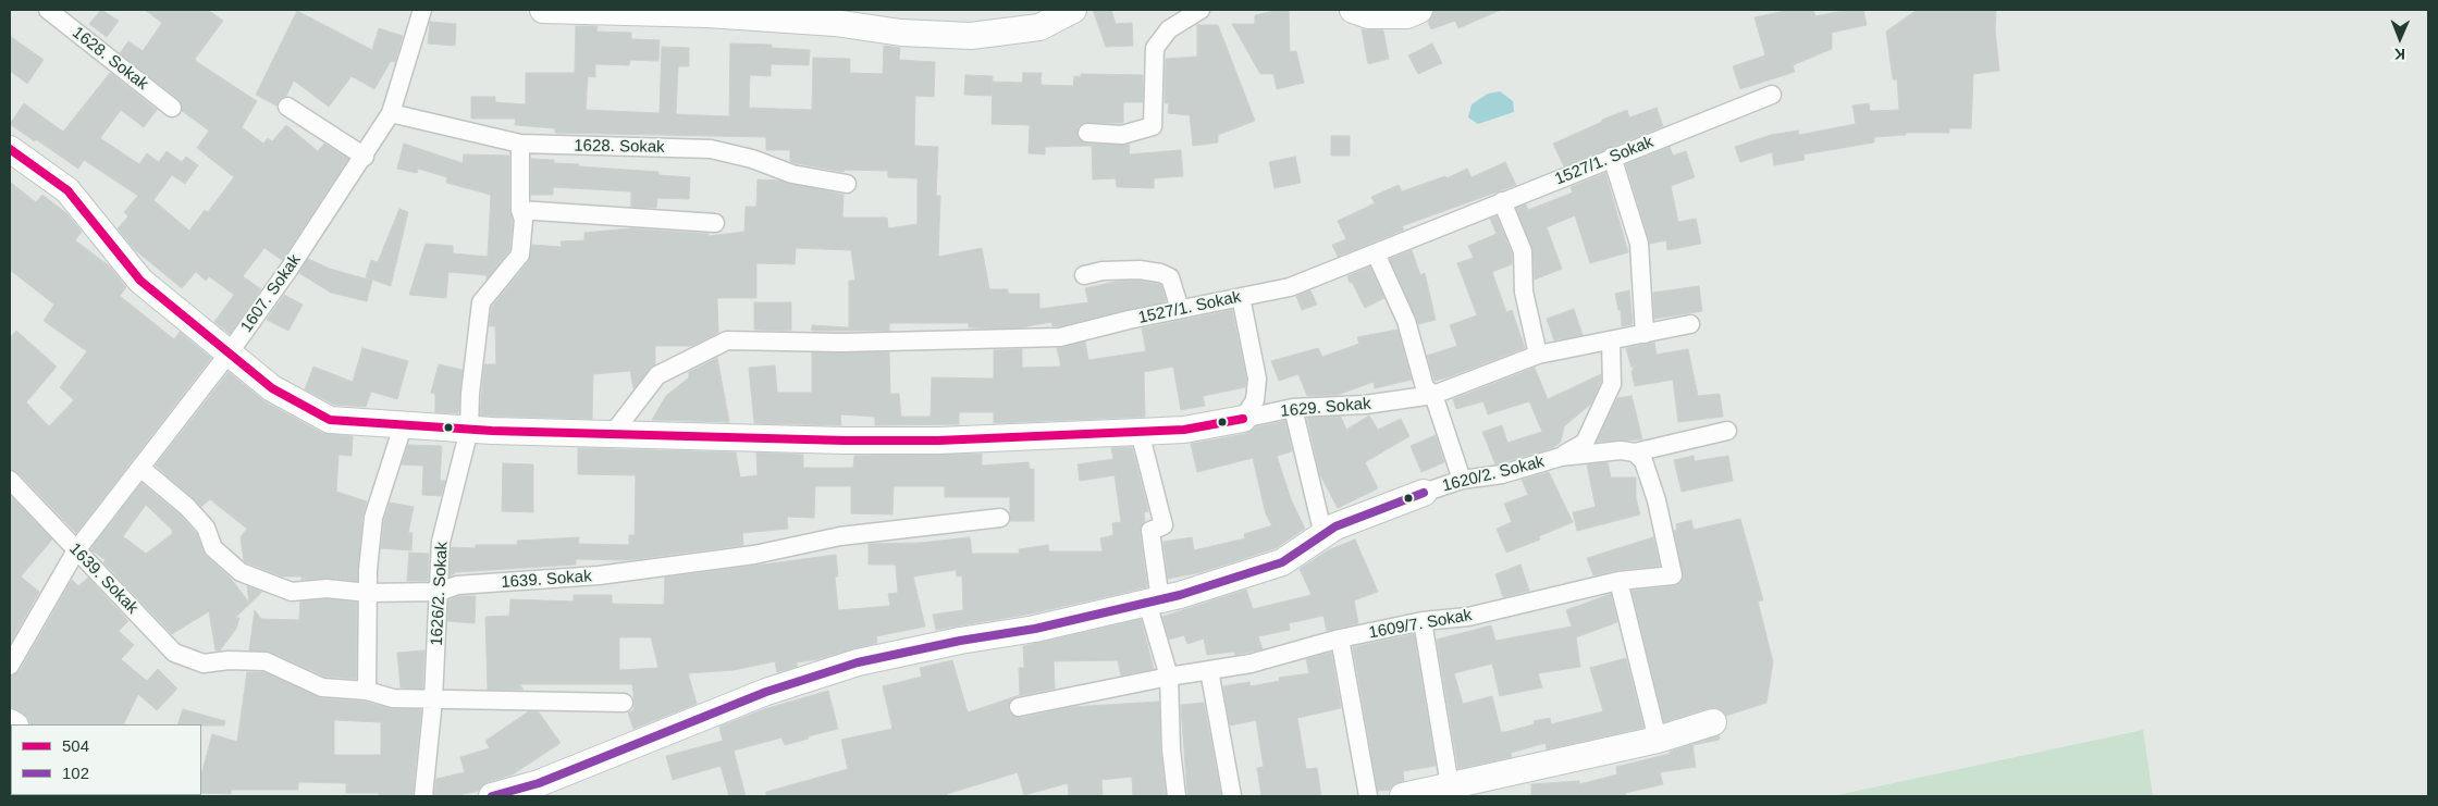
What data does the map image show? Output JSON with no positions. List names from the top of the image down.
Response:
{
  "streets": {
    "street": [
      "1628. Sokak",
      "1527/1. Sokak",
      "1607. Sokak",
      "1629. Sokak",
      "1620/2. Sokak",
      "1639. Sokak",
      "1626/2. Sokak",
      "1609/7. Sokak"
    ]
  },
  "crossings": [
    ["1628. Sokak", "1607. Sokak"],
    ["1628. Sokak", "1626/2. Sokak"],
    ["1527/1. Sokak", "1629. Sokak"],
    ["1607. Sokak", "1629. Sokak"],
    ["1607. Sokak", "1639. Sokak"],
    ["1629. Sokak", "1626/2. Sokak"],
    ["1620/2. Sokak", "1609/7. Sokak"],
    ["1639. Sokak", "1626/2. Sokak"]
  ],
  "lines": ["transit line 504", "transit line 102"],
  "legend": ["504", "102"],
  "north": "bottom"
}
